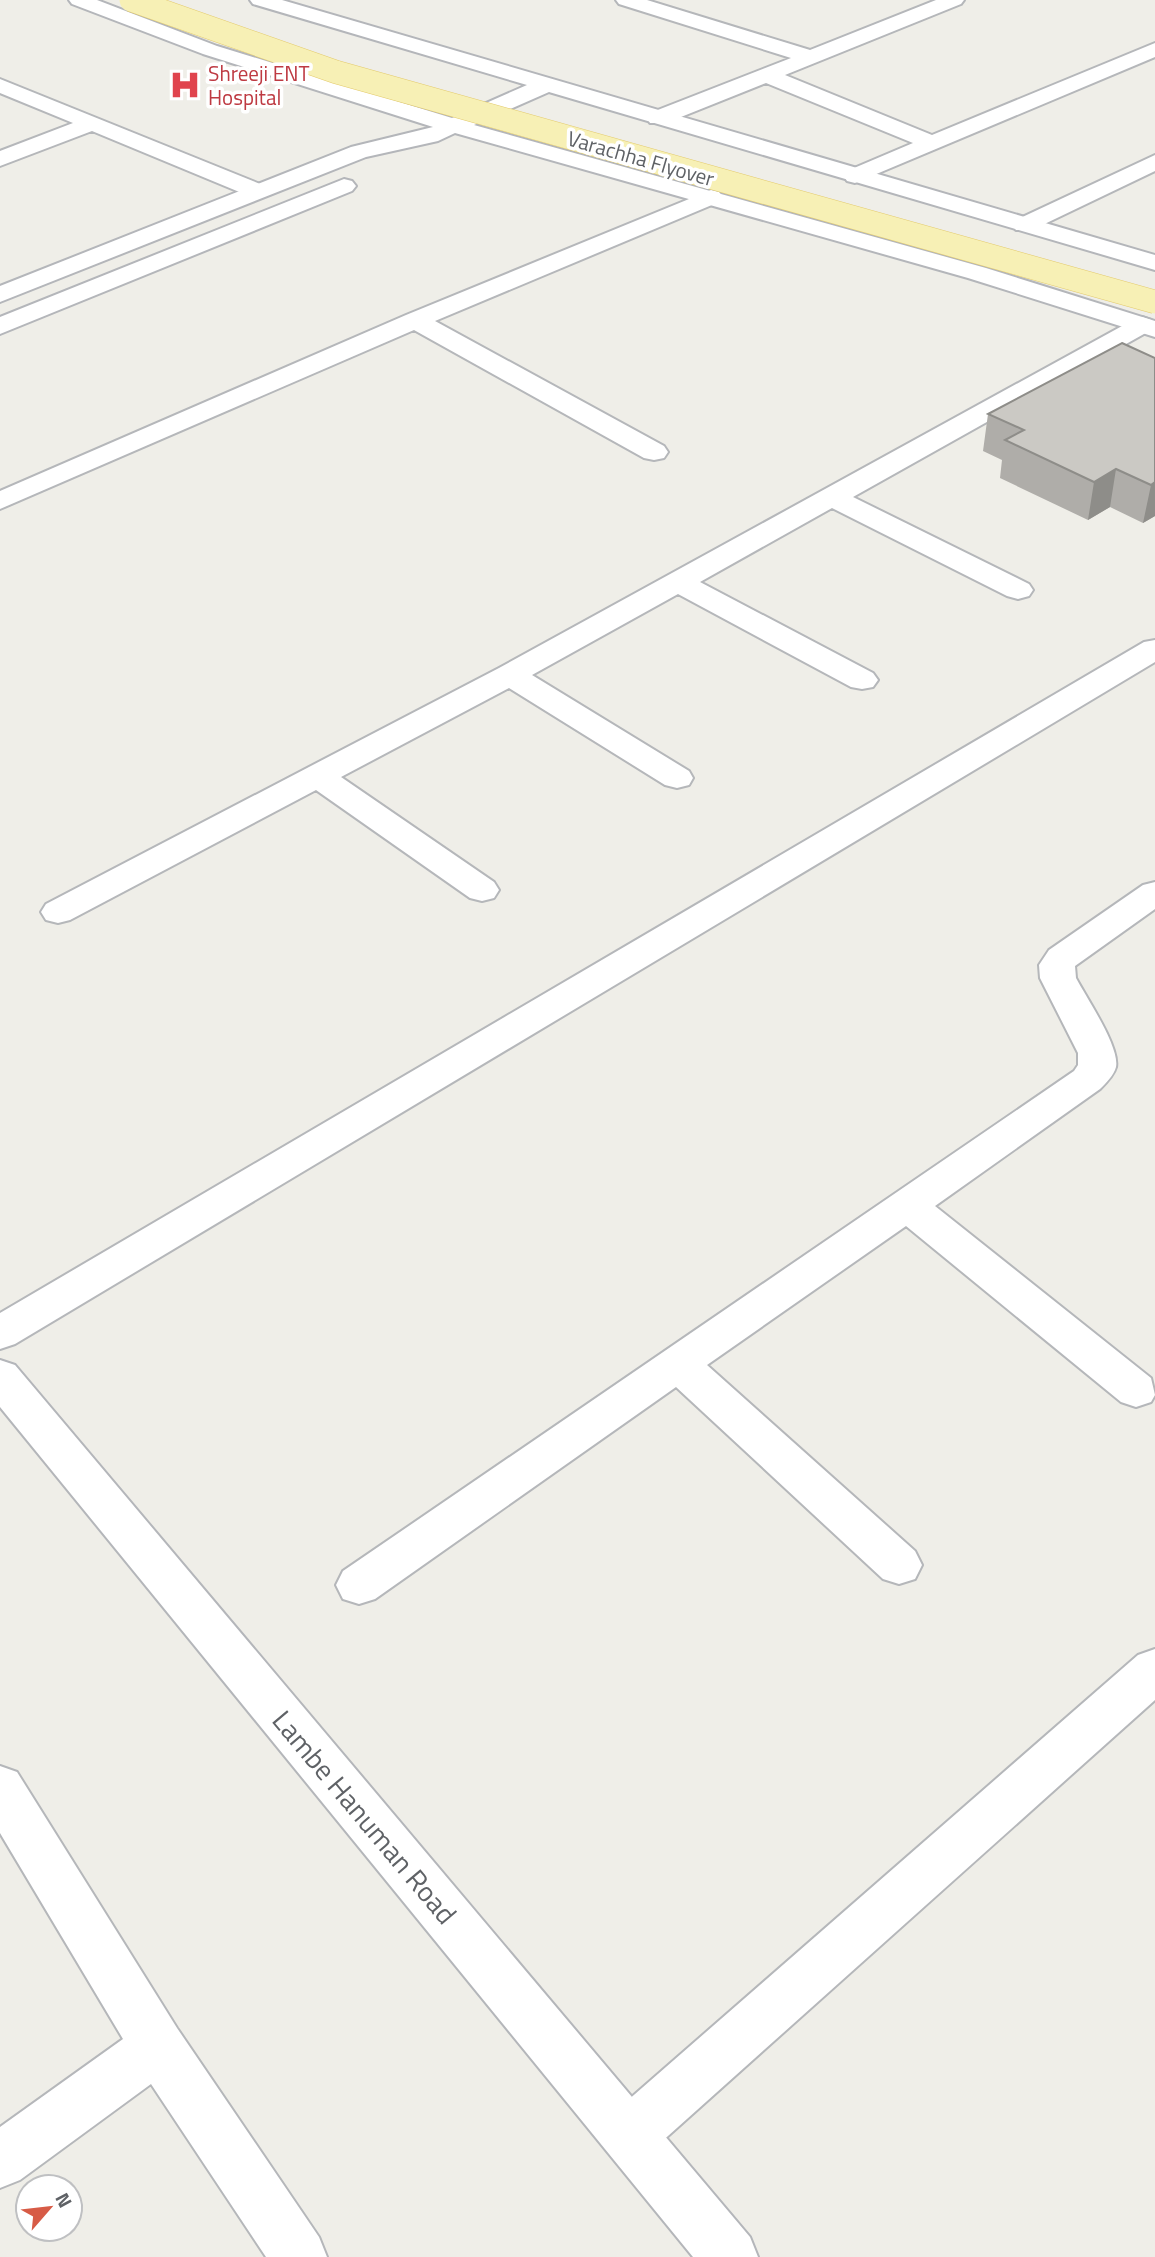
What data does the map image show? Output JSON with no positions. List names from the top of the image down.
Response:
{
  "streets": {
    "main road": ["Varachha Flyover"],
    "street": ["Lambe Hanuman Road"]
  },
  "places": {
    "hospital": ["Shreeji ENT Hospital"]
  },
  "north": "top right"
}
